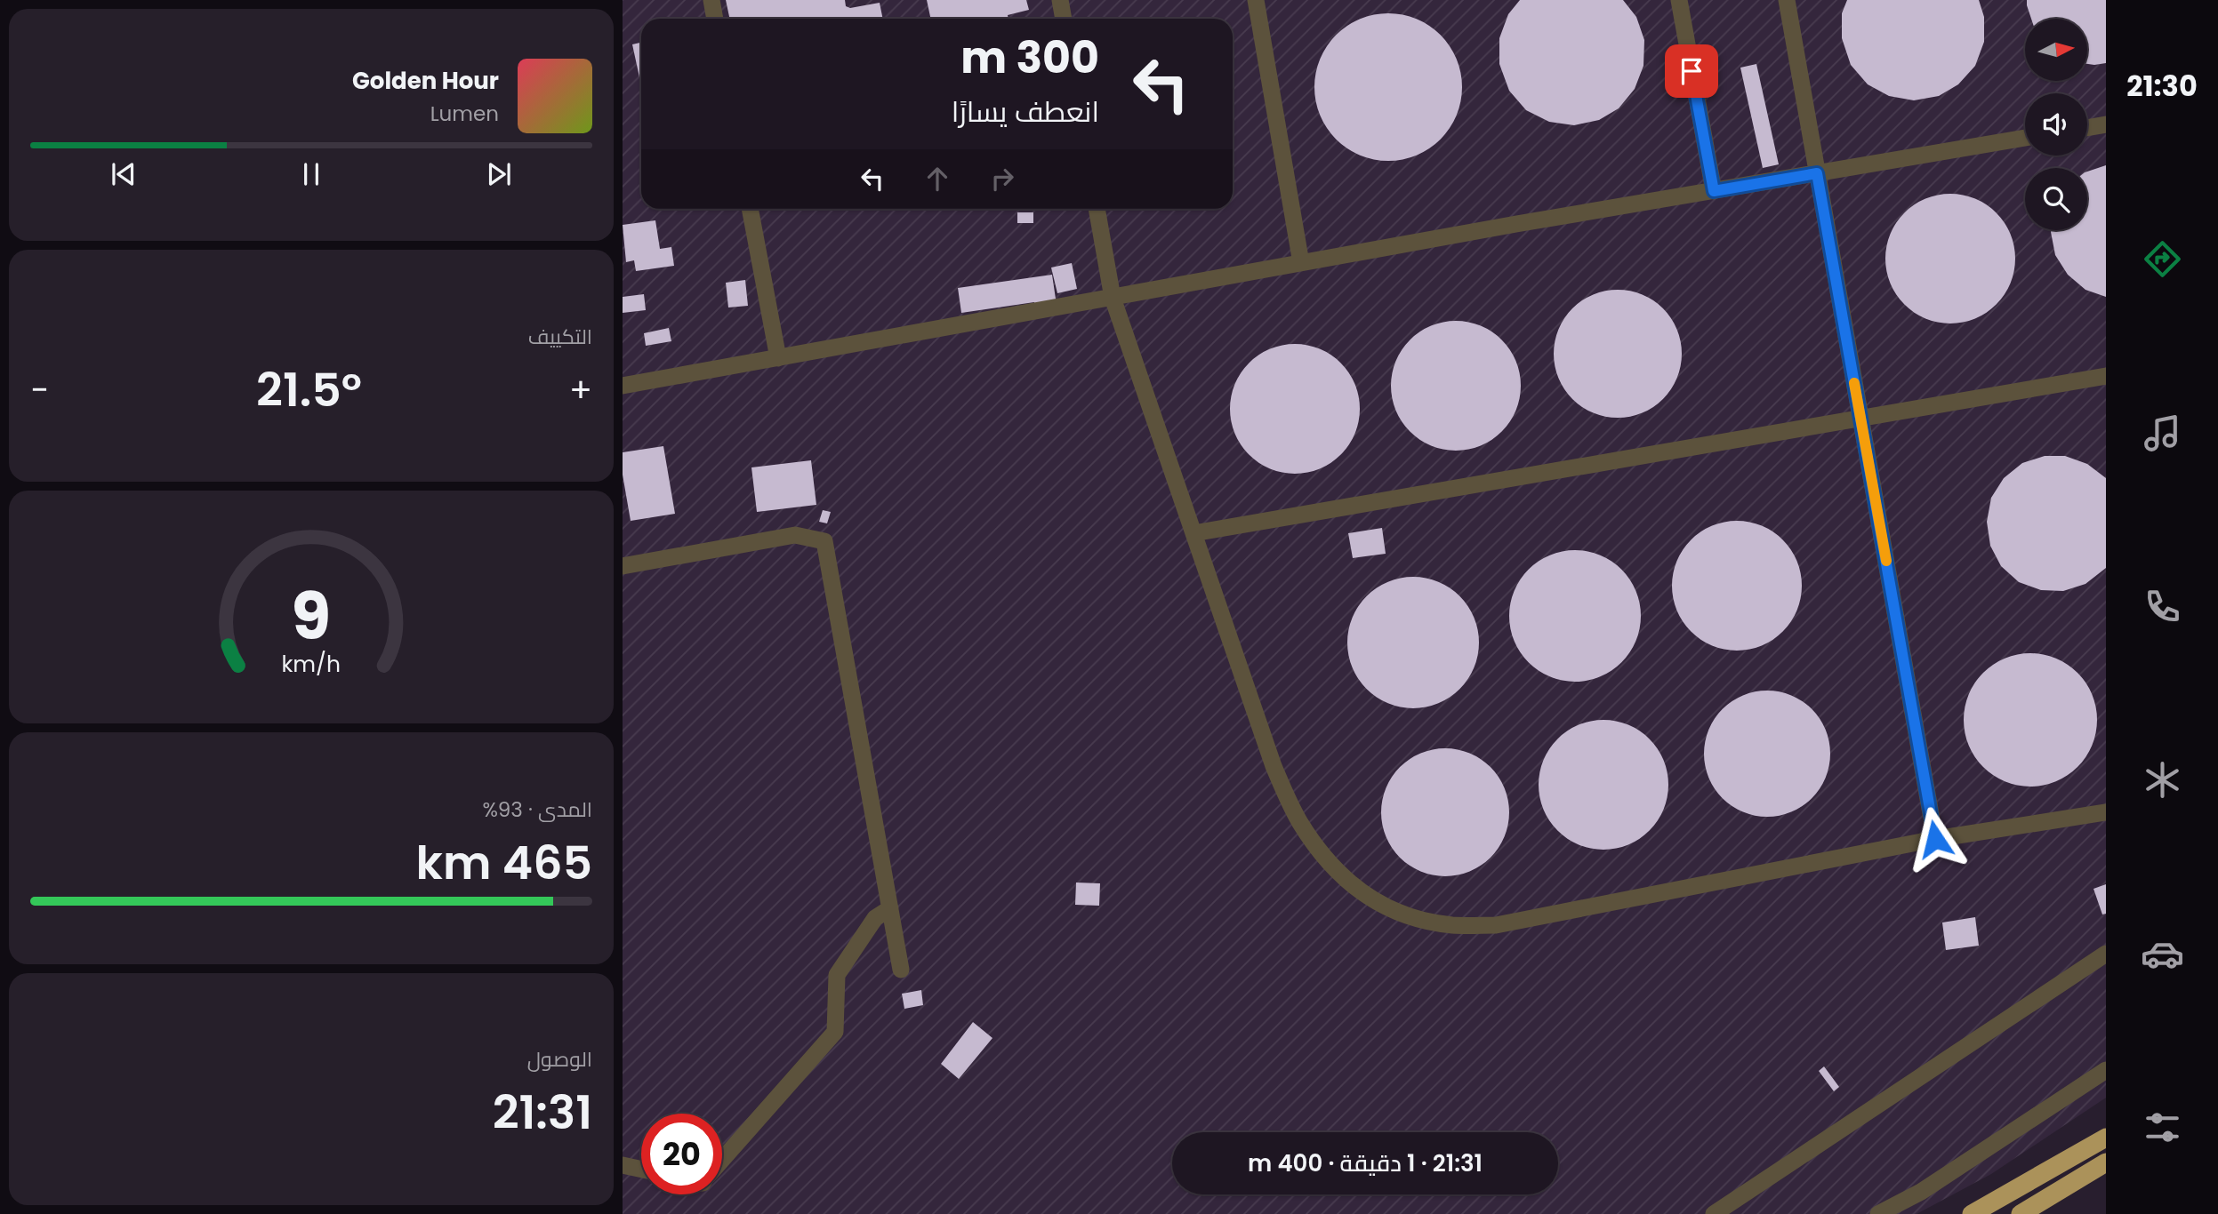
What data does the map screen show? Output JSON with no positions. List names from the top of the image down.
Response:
{
  "north": "right",
  "page": {
    "tabs": "21:30",
    "turn": ["300 m", "انعطف يسارًا"],
    "song": ["Golden Hour", "Lumen"],
    "tile": [
      "التكييف",
      ["المدى · 93%", "465 km"],
      ["الوصول", "21:31"]
    ],
    "heat": ["−", "21.5°", "+"],
    "limit": "20",
    "trip": "21:31 · 1 دقيقة · 400 m",
    "gauge": ["9", "km/h"]
  }
}
